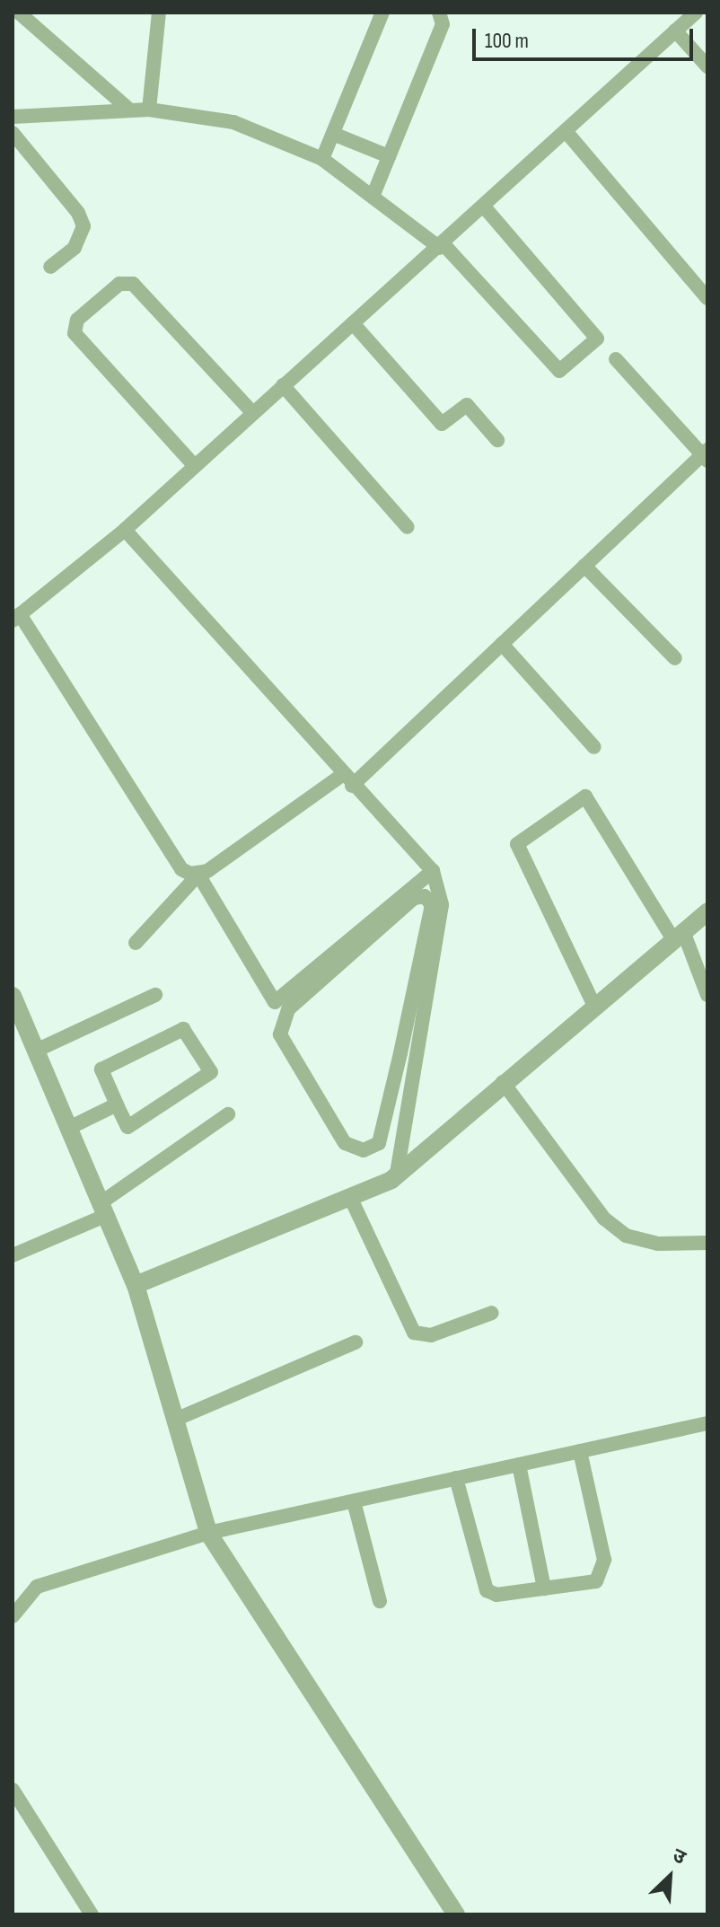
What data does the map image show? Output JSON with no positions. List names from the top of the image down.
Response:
{
  "scale_bar": "100 m",
  "north": "top right"
}
